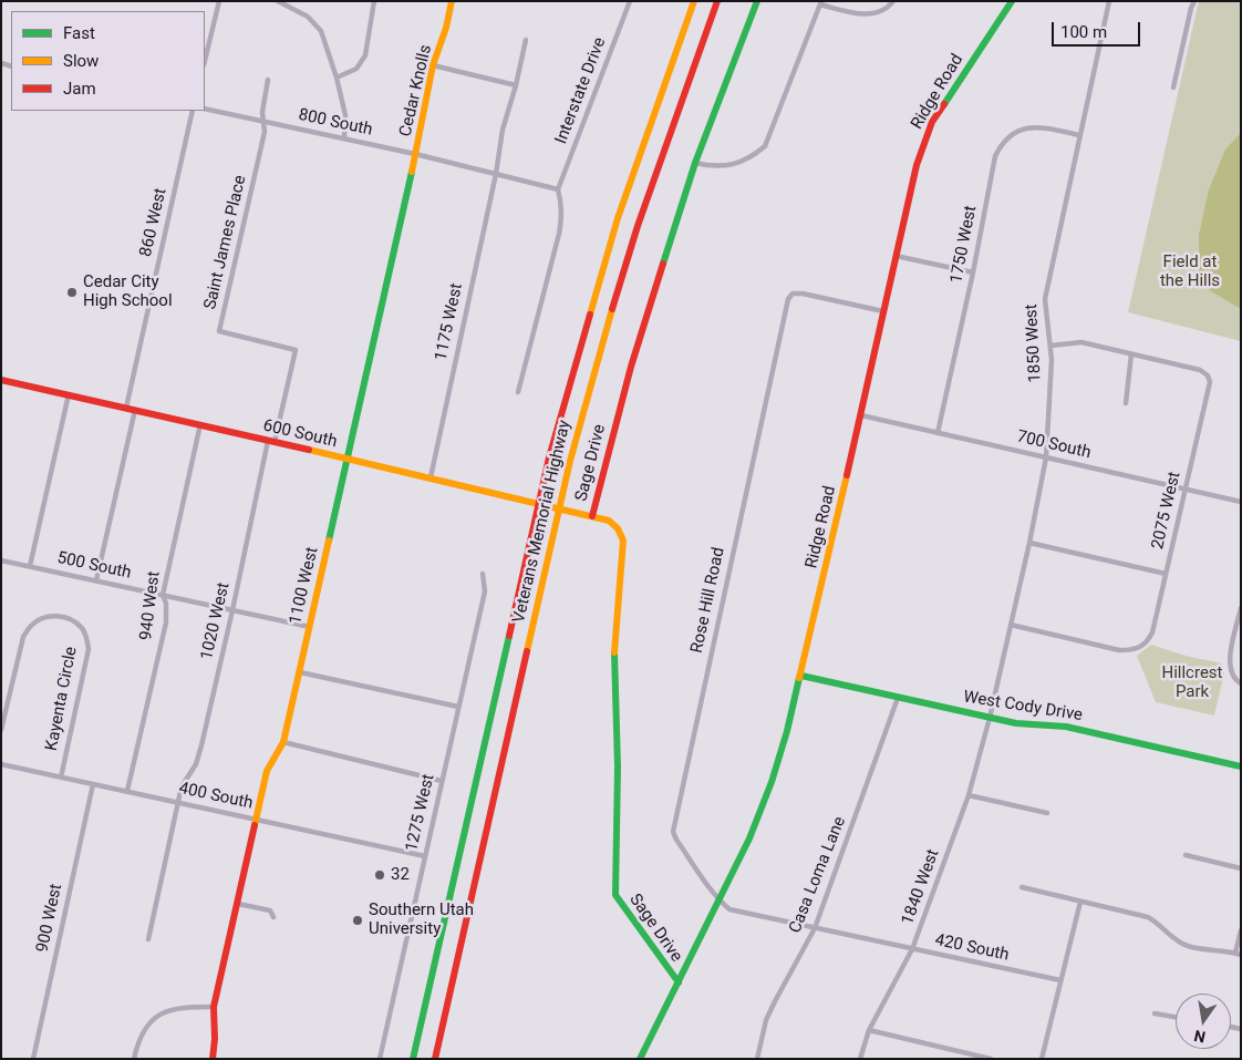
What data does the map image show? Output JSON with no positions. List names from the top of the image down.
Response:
{
  "streets": {
    "main road": [
      "Cedar Knolls",
      "Ridge Road",
      "600 South",
      "Sage Drive",
      "Veterans Memorial Highway",
      "1100 West",
      "West Cody Drive"
    ],
    "street": [
      "Interstate Drive",
      "800 South",
      "860 West",
      "Saint James Place",
      "1750 West",
      "1175 West",
      "1850 West",
      "700 South",
      "2075 West",
      "500 South",
      "Rose Hill Road",
      "940 West",
      "1020 West",
      "Kayenta Circle",
      "400 South",
      "1275 West",
      "Casa Loma Lane",
      "1840 West",
      "900 West",
      "420 South"
    ]
  },
  "crossings": [
    ["Cedar Knolls", "800 South"],
    ["Cedar Knolls", "1100 West"],
    ["Interstate Drive", "800 South"],
    ["Ridge Road", "700 South"],
    ["Ridge Road", "Sage Drive"],
    ["Ridge Road", "Rose Hill Road"],
    ["Ridge Road", "West Cody Drive"],
    ["Ridge Road", "420 South"],
    ["800 South", "Saint James Place"],
    ["800 South", "1175 West"],
    ["800 South", "1100 West"],
    ["860 West", "600 South"],
    ["Saint James Place", "600 South"],
    ["Saint James Place", "1020 West"],
    ["1750 West", "1850 West"],
    ["1750 West", "700 South"],
    ["1175 West", "600 South"],
    ["1850 West", "700 South"],
    ["1850 West", "2075 West"],
    ["1850 West", "West Cody Drive"],
    ["1850 West", "1840 West"],
    ["600 South", "Sage Drive"],
    ["600 South", "1100 West"],
    ["600 South", "940 West"],
    ["600 South", "1020 West"],
    ["700 South", "2075 West"],
    ["500 South", "1100 West"],
    ["500 South", "940 West"],
    ["500 South", "1020 West"],
    ["1100 West", "400 South"],
    ["Rose Hill Road", "420 South"],
    ["940 West", "400 South"],
    ["1020 West", "400 South"],
    ["Kayenta Circle", "400 South"],
    ["West Cody Drive", "Casa Loma Lane"],
    ["West Cody Drive", "1840 West"],
    ["400 South", "1275 West"],
    ["400 South", "900 West"],
    ["Casa Loma Lane", "420 South"],
    ["1840 West", "420 South"]
  ],
  "parks": ["Field at the Hills", "Hillcrest Park"],
  "places": ["Cedar City High School", "32", "Southern Utah University"],
  "legend": ["Fast", "Slow", "Jam"],
  "scale_bar": "100 m",
  "north": "bottom"
}
